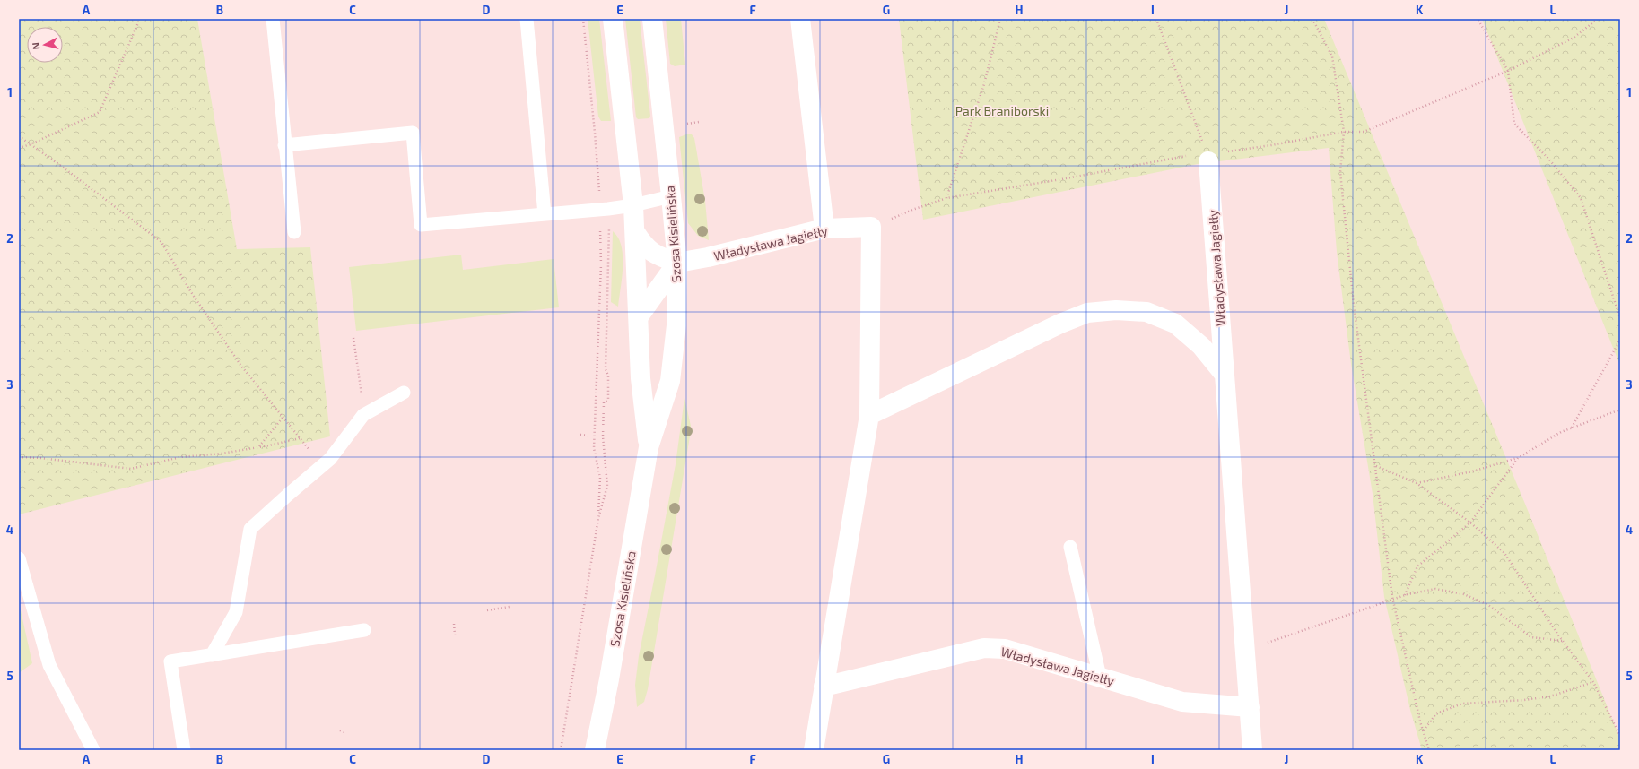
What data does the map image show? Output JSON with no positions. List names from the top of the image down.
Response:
{
  "streets": {
    "street": ["Szosa Kisielińska", "Władysława Jagiełły"]
  },
  "crossings": [
    ["Szosa Kisielińska", "Władysława Jagiełły"]
  ],
  "parks": ["Park Braniborski"],
  "north": "left",
  "grid": {
    "columns": [
      "A",
      "B",
      "C",
      "D",
      "E",
      "F",
      "G",
      "H",
      "I",
      "J",
      "K",
      "L"
    ],
    "rows": [
      "1",
      "2",
      "3",
      "4",
      "5"
    ]
  }
}
